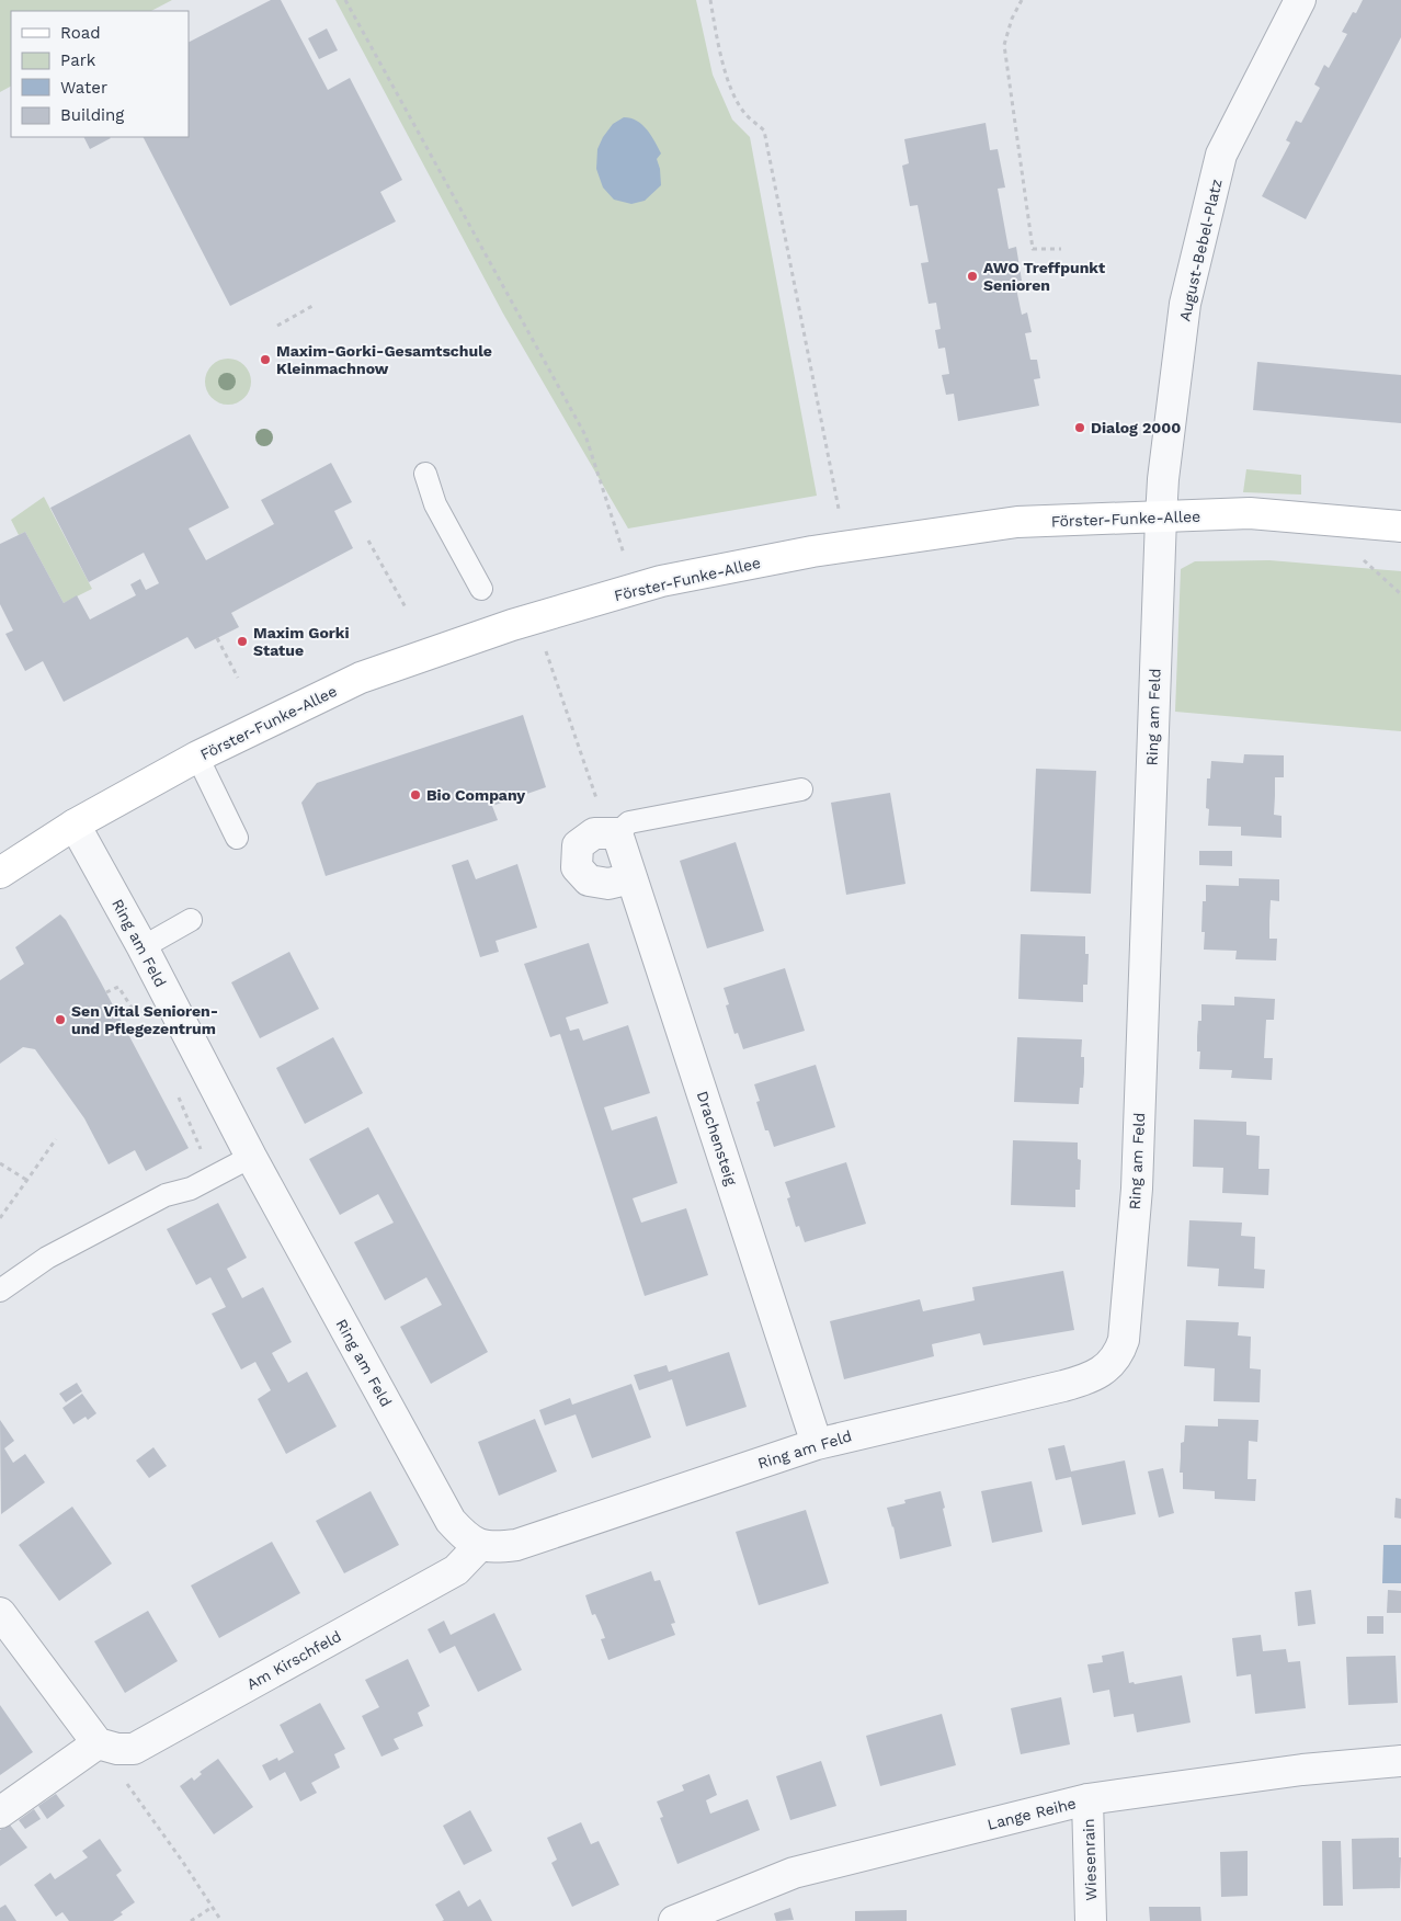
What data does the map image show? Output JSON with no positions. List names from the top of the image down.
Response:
{
  "streets": {
    "street": [
      "August-Bebel-Platz",
      "Förster-Funke-Allee",
      "Ring am Feld",
      "Drachensteig",
      "Am Kirschfeld",
      "Lange Reihe",
      "Wiesenrain"
    ]
  },
  "crossings": [
    ["August-Bebel-Platz", "Förster-Funke-Allee"],
    ["August-Bebel-Platz", "Ring am Feld"],
    ["Förster-Funke-Allee", "Ring am Feld"],
    ["Ring am Feld", "Drachensteig"],
    ["Ring am Feld", "Am Kirschfeld"],
    ["Lange Reihe", "Wiesenrain"]
  ],
  "places": [
    "AWO Treffpunkt Senioren",
    "Maxim-Gorki-Gesamtschule Kleinmachnow",
    "Dialog 2000",
    "Maxim Gorki Statue",
    "Bio Company",
    "Sen Vital Senioren- und Pflegezentrum"
  ],
  "legend": [
    "Road",
    "Park",
    "Water",
    "Building"
  ]
}
